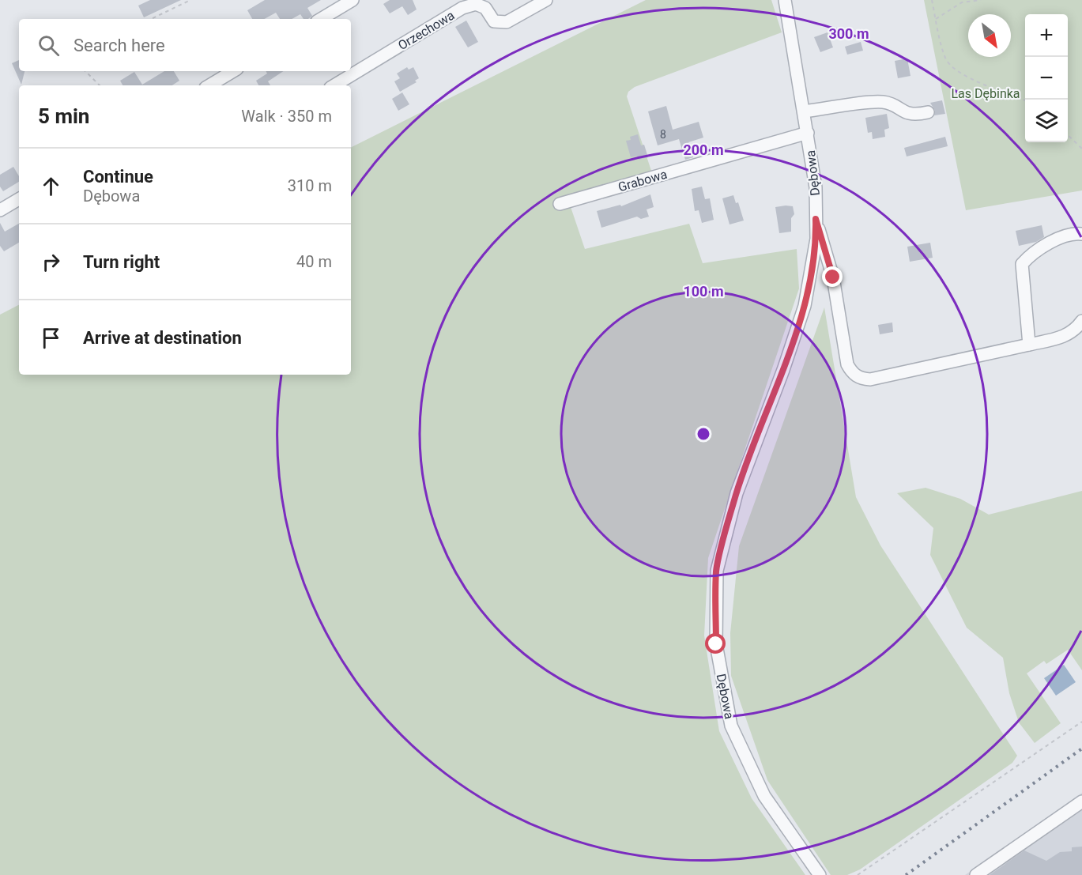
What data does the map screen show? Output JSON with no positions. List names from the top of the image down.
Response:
{
  "streets": {
    "street": ["Orzechowa", "Dębowa", "Grabowa"]
  },
  "crossings": [
    ["Dębowa", "Grabowa"]
  ],
  "parks": ["Las Dębinka"],
  "house_numbers": ["8"],
  "north": "bottom right",
  "page": {
    "map_buttons": ["+", "−"],
    "search": "Search here",
    "heading": ["5 min", "Walk · 350 m"],
    "list": [
      ["Continue", "Dębowa", "310 m"],
      ["Turn right", "40 m"],
      "Arrive at destination"
    ]
  },
  "rings": ["300 m", "200 m", "100 m"]
}
